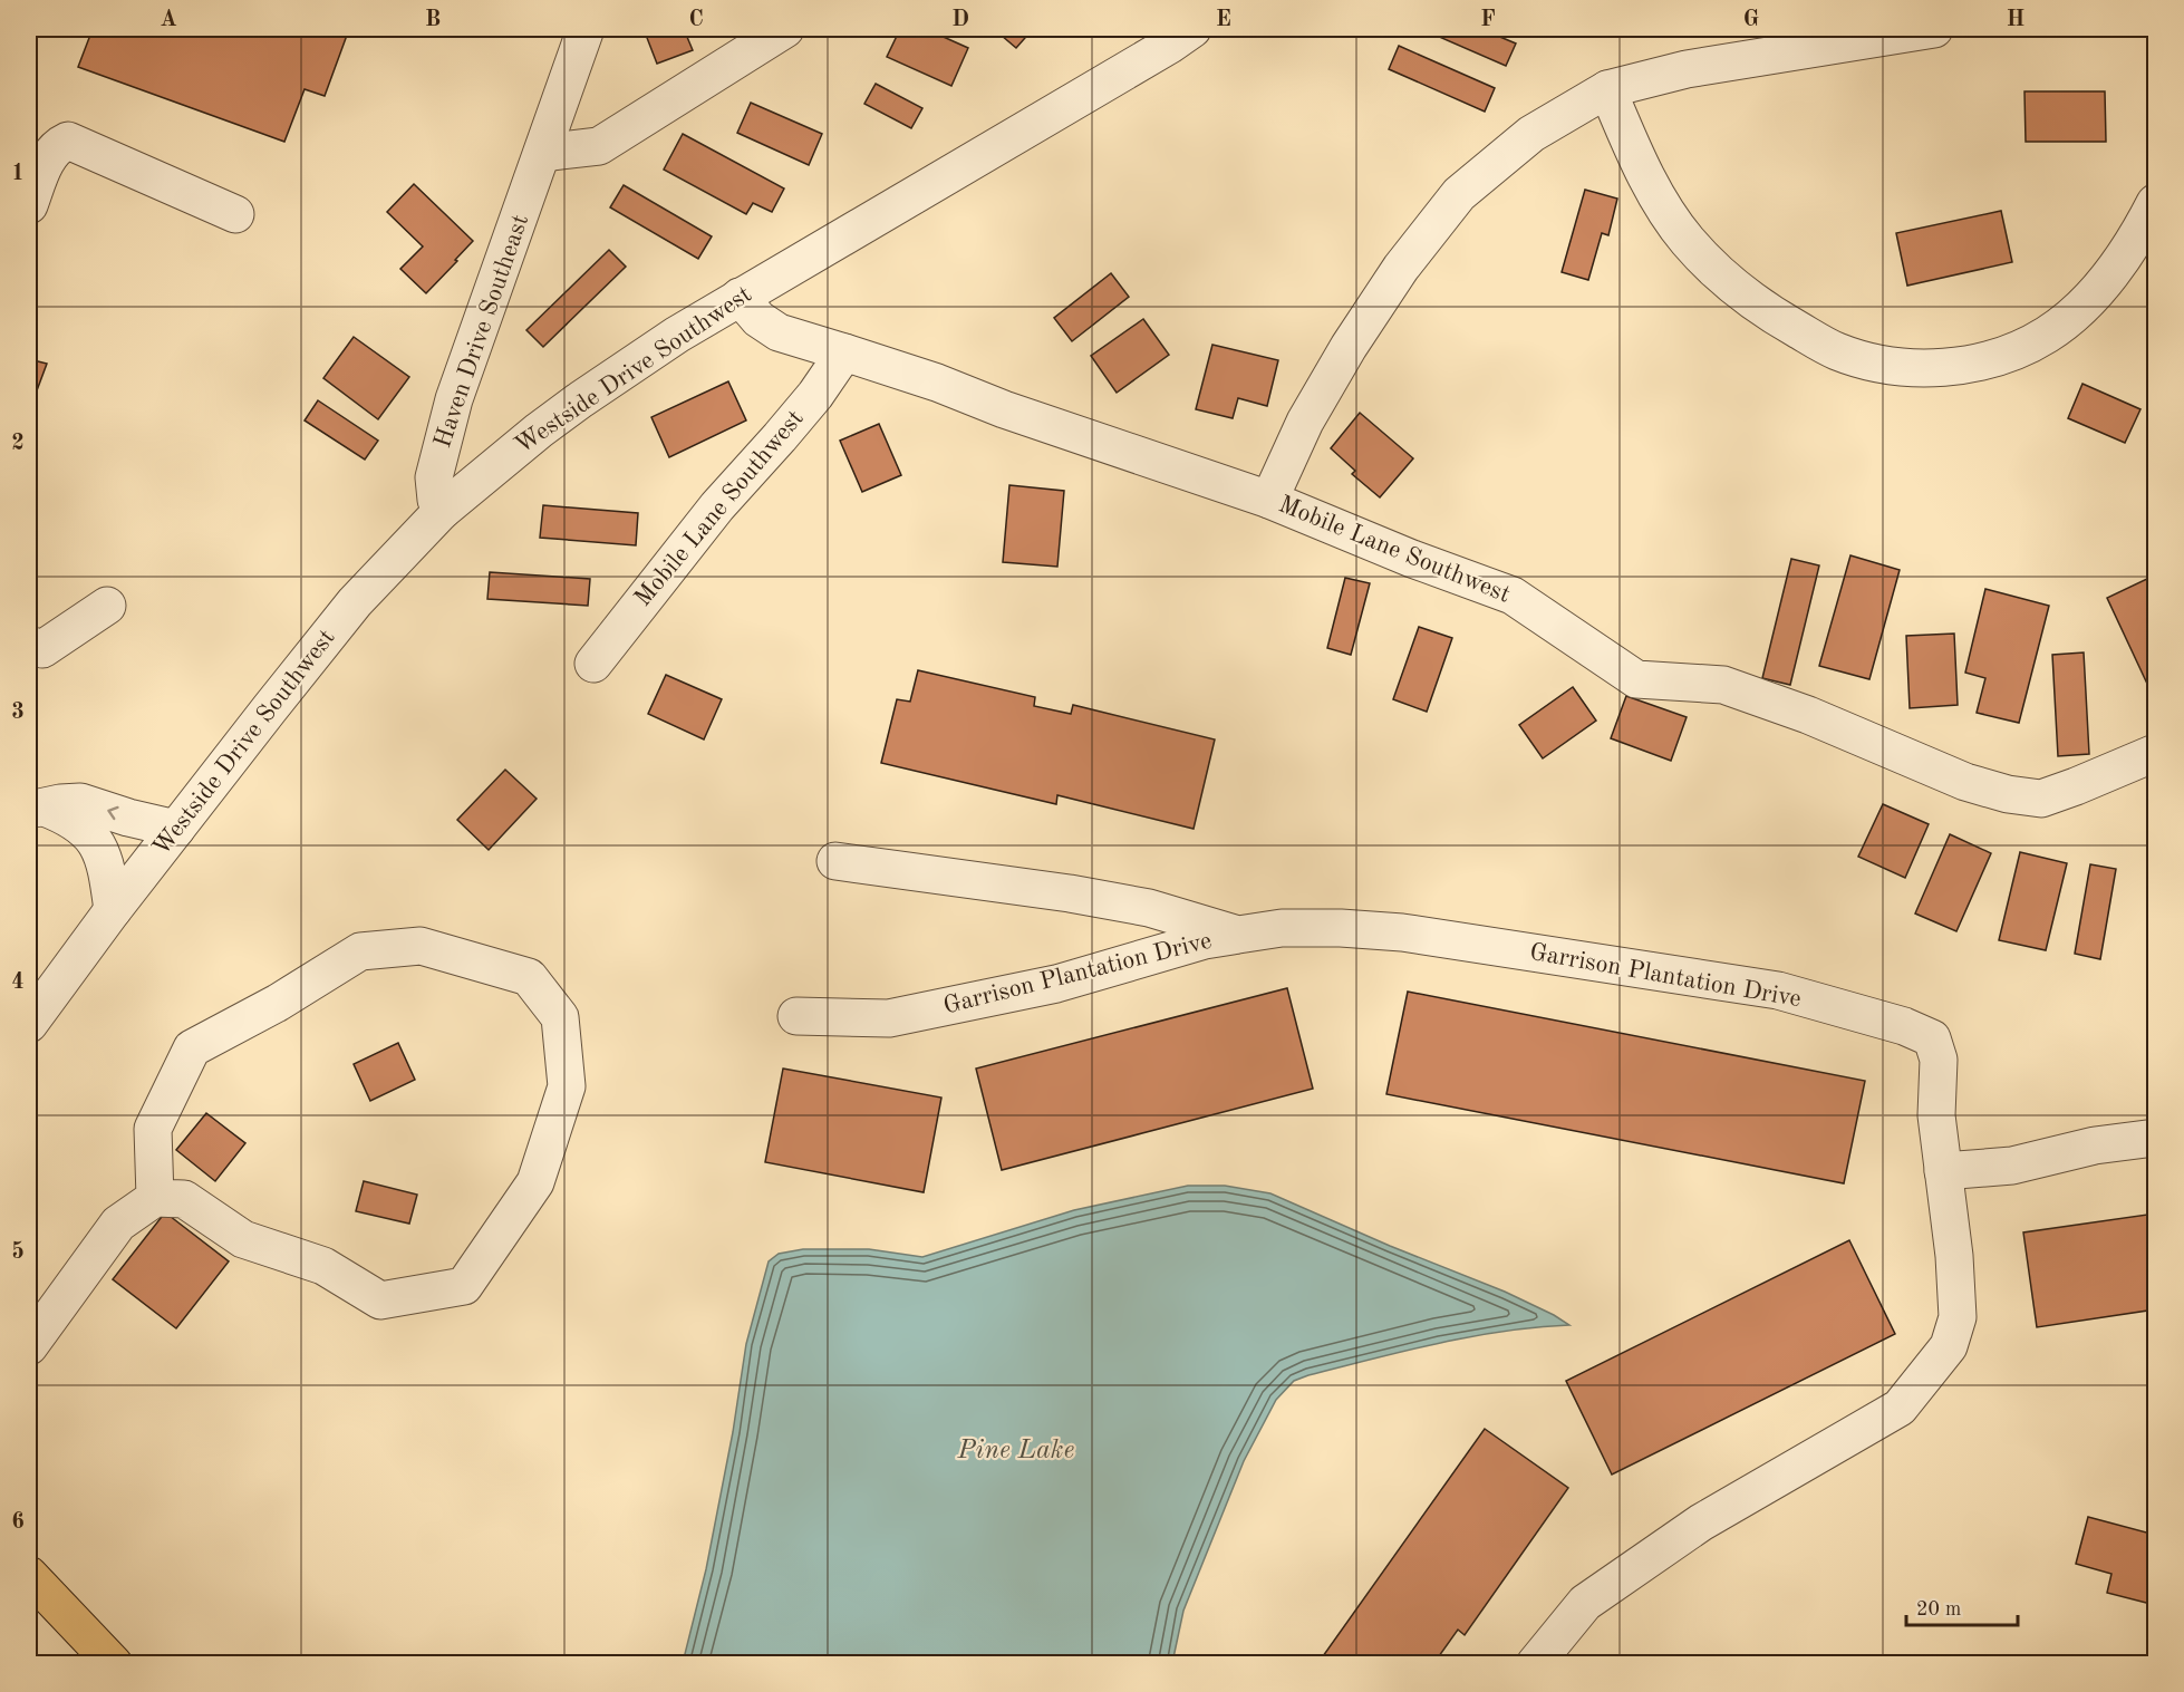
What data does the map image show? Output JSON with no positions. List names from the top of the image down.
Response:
{
  "streets": {
    "street": [
      "Haven Drive Southeast",
      "Westside Drive Southwest",
      "Mobile Lane Southwest",
      "Garrison Plantation Drive"
    ]
  },
  "crossings": [
    ["Haven Drive Southeast", "Westside Drive Southwest"],
    ["Westside Drive Southwest", "Mobile Lane Southwest"]
  ],
  "water": ["Pine Lake"],
  "scale_bar": "20 m",
  "grid": {
    "columns": [
      "A",
      "B",
      "C",
      "D",
      "E",
      "F",
      "G",
      "H"
    ],
    "rows": [
      "1",
      "2",
      "3",
      "4",
      "5",
      "6"
    ]
  }
}
